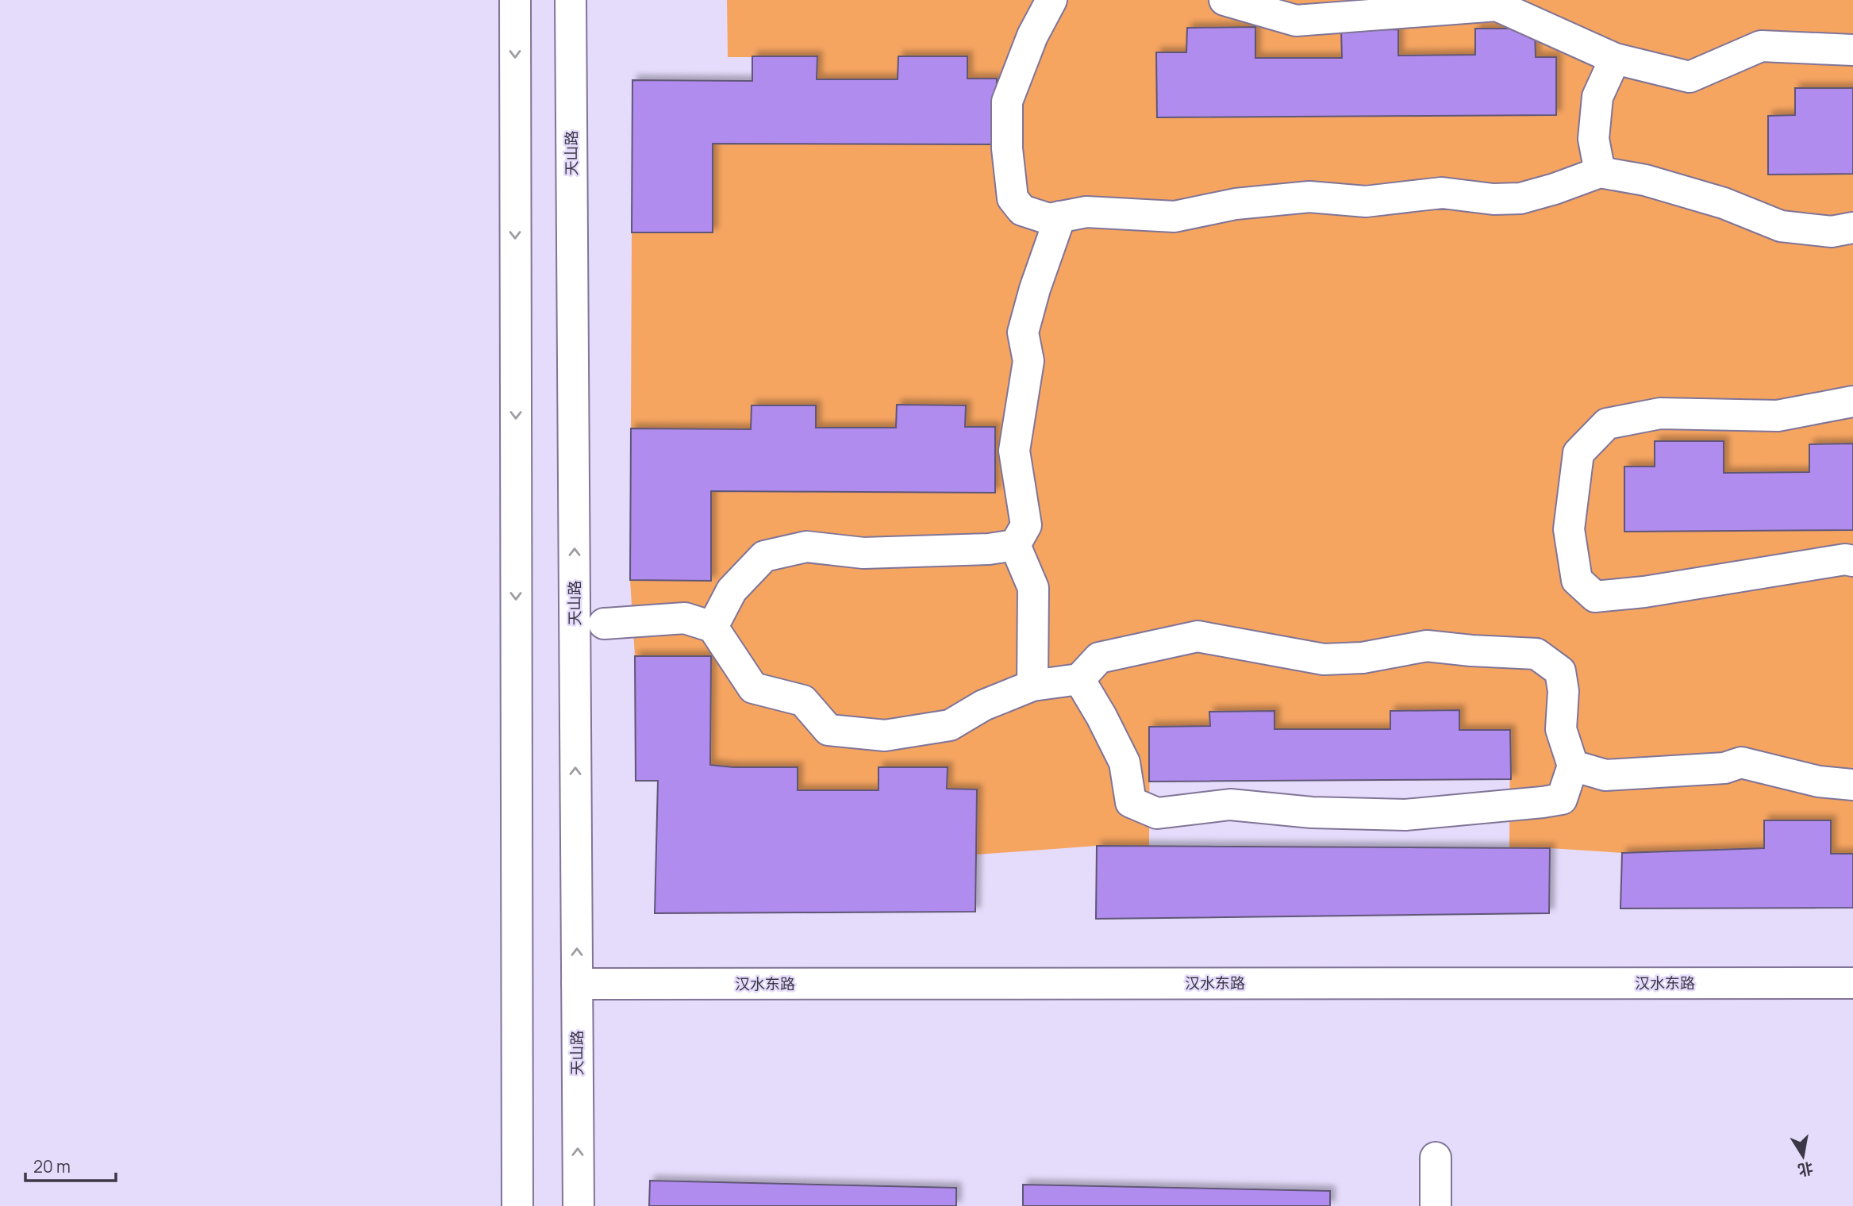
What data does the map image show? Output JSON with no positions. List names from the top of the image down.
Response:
{
  "streets": {
    "street": ["天山路", "汉水东路"]
  },
  "crossings": [
    ["天山路", "汉水东路"]
  ],
  "scale_bar": "20 m",
  "north": "bottom"
}
